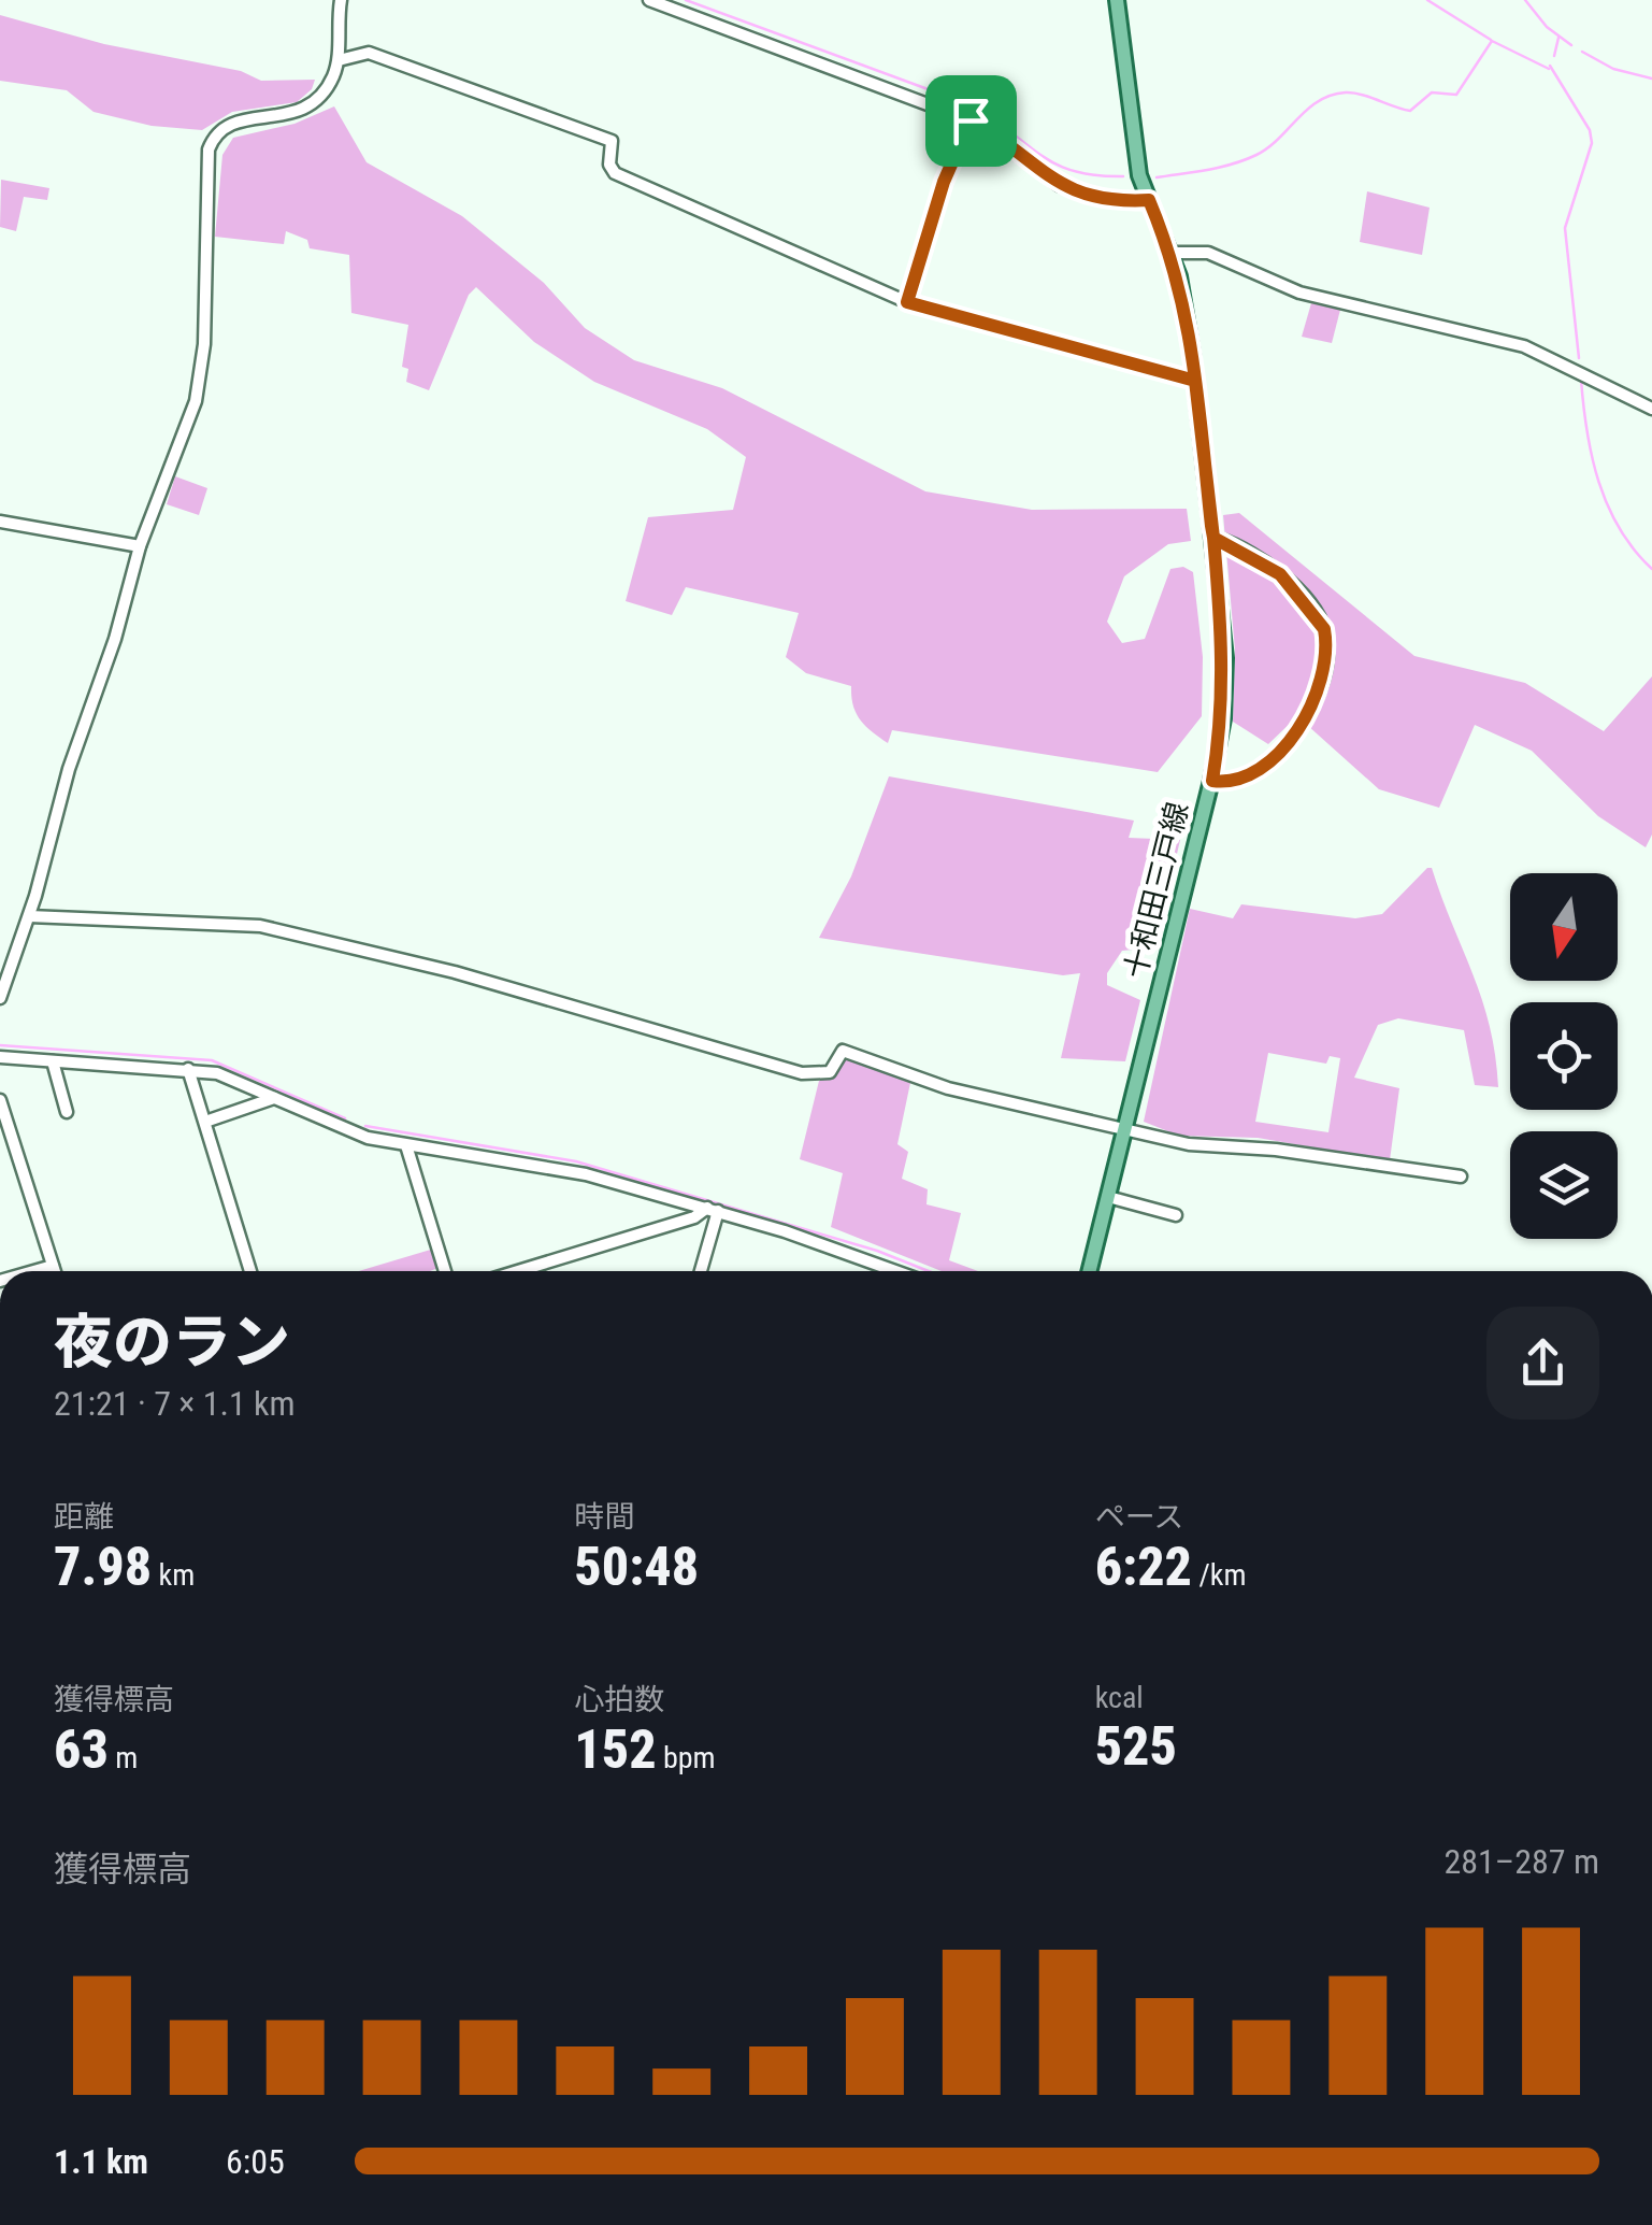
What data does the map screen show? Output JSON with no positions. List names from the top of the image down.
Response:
{
  "streets": {
    "main road": ["十和田三戸線"]
  },
  "north": "bottom",
  "page": {
    "heading": ["夜のラン", "21:21 · 7 × 1.1 km"],
    "stats": [
      ["距離", "7.98 km"],
      ["時間", "50:48"],
      ["ペース", "6:22 /km"],
      ["獲得標高", "63 m"],
      ["心拍数", "152 bpm"],
      ["kcal", "525"]
    ],
    "chart": ["獲得標高", "281–287 m"],
    "list": [
      {
        "name": "1.1 km",
        "note": "6:05"
      }
    ]
  }
}
